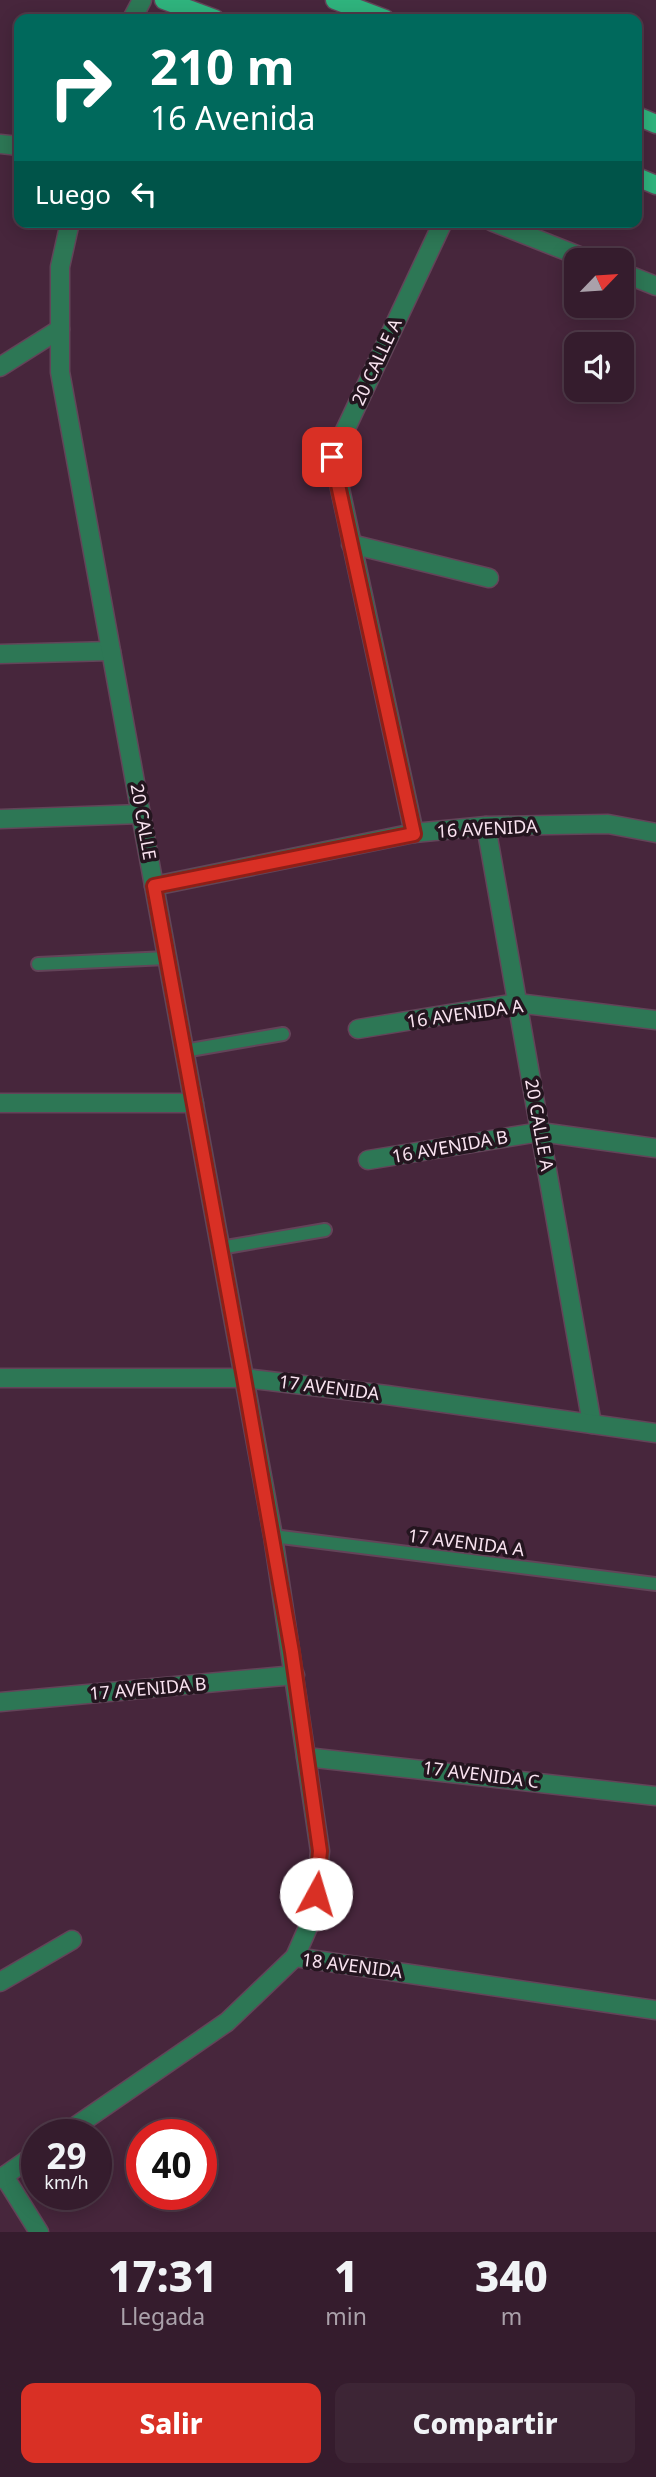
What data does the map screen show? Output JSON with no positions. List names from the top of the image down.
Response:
{
  "streets": {
    "street": [
      "20 CALLE A",
      "20 CALLE",
      "16 AVENIDA",
      "16 AVENIDA A",
      "16 AVENIDA B",
      "17 AVENIDA",
      "17 AVENIDA B",
      "17 AVENIDA C",
      "18 AVENIDA"
    ],
    "lane": ["17 AVENIDA A"]
  },
  "crossings": [
    ["20 CALLE A", "16 AVENIDA"],
    ["20 CALLE A", "16 AVENIDA A"],
    ["20 CALLE A", "16 AVENIDA B"],
    ["20 CALLE A", "17 AVENIDA"],
    ["20 CALLE", "16 AVENIDA"],
    ["20 CALLE", "17 AVENIDA"],
    ["20 CALLE", "17 AVENIDA A"],
    ["20 CALLE", "17 AVENIDA B"],
    ["20 CALLE", "17 AVENIDA C"],
    ["20 CALLE", "18 AVENIDA"]
  ],
  "north": "top right",
  "page": {
    "turn": ["210 m", "16 Avenida"],
    "then": "Luego",
    "speed": "29 km/h",
    "limit": "40",
    "eta": [
      "17:31",
      "Llegada",
      "1",
      "min",
      "340",
      "m"
    ],
    "buttons": ["Salir", "Compartir"]
  }
}
